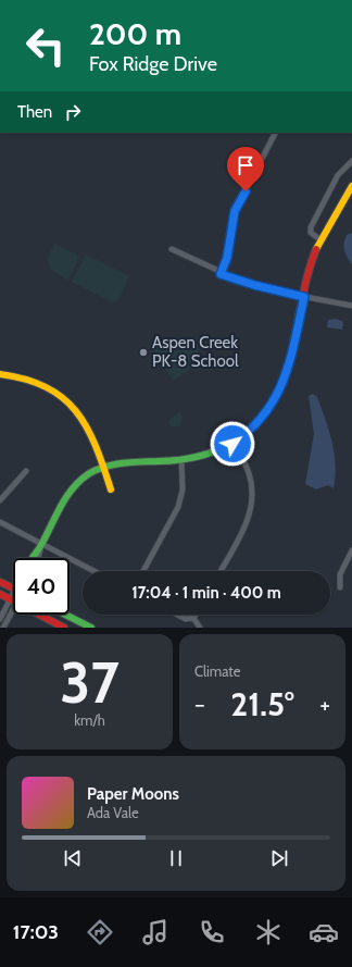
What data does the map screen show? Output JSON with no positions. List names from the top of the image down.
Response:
{
  "places": ["Aspen Creek PK-8 School"],
  "page": {
    "turn": ["200 m", "Fox Ridge Drive"],
    "then": "Then",
    "limit": "40",
    "trip": "17:04 · 1 min · 400 m",
    "tile": [
      ["37", "km/h"],
      "Climate"
    ],
    "heat": ["−", "21.5°", "+"],
    "song": ["Paper Moons", "Ada Vale"],
    "tabs": "17:03"
  }
}
